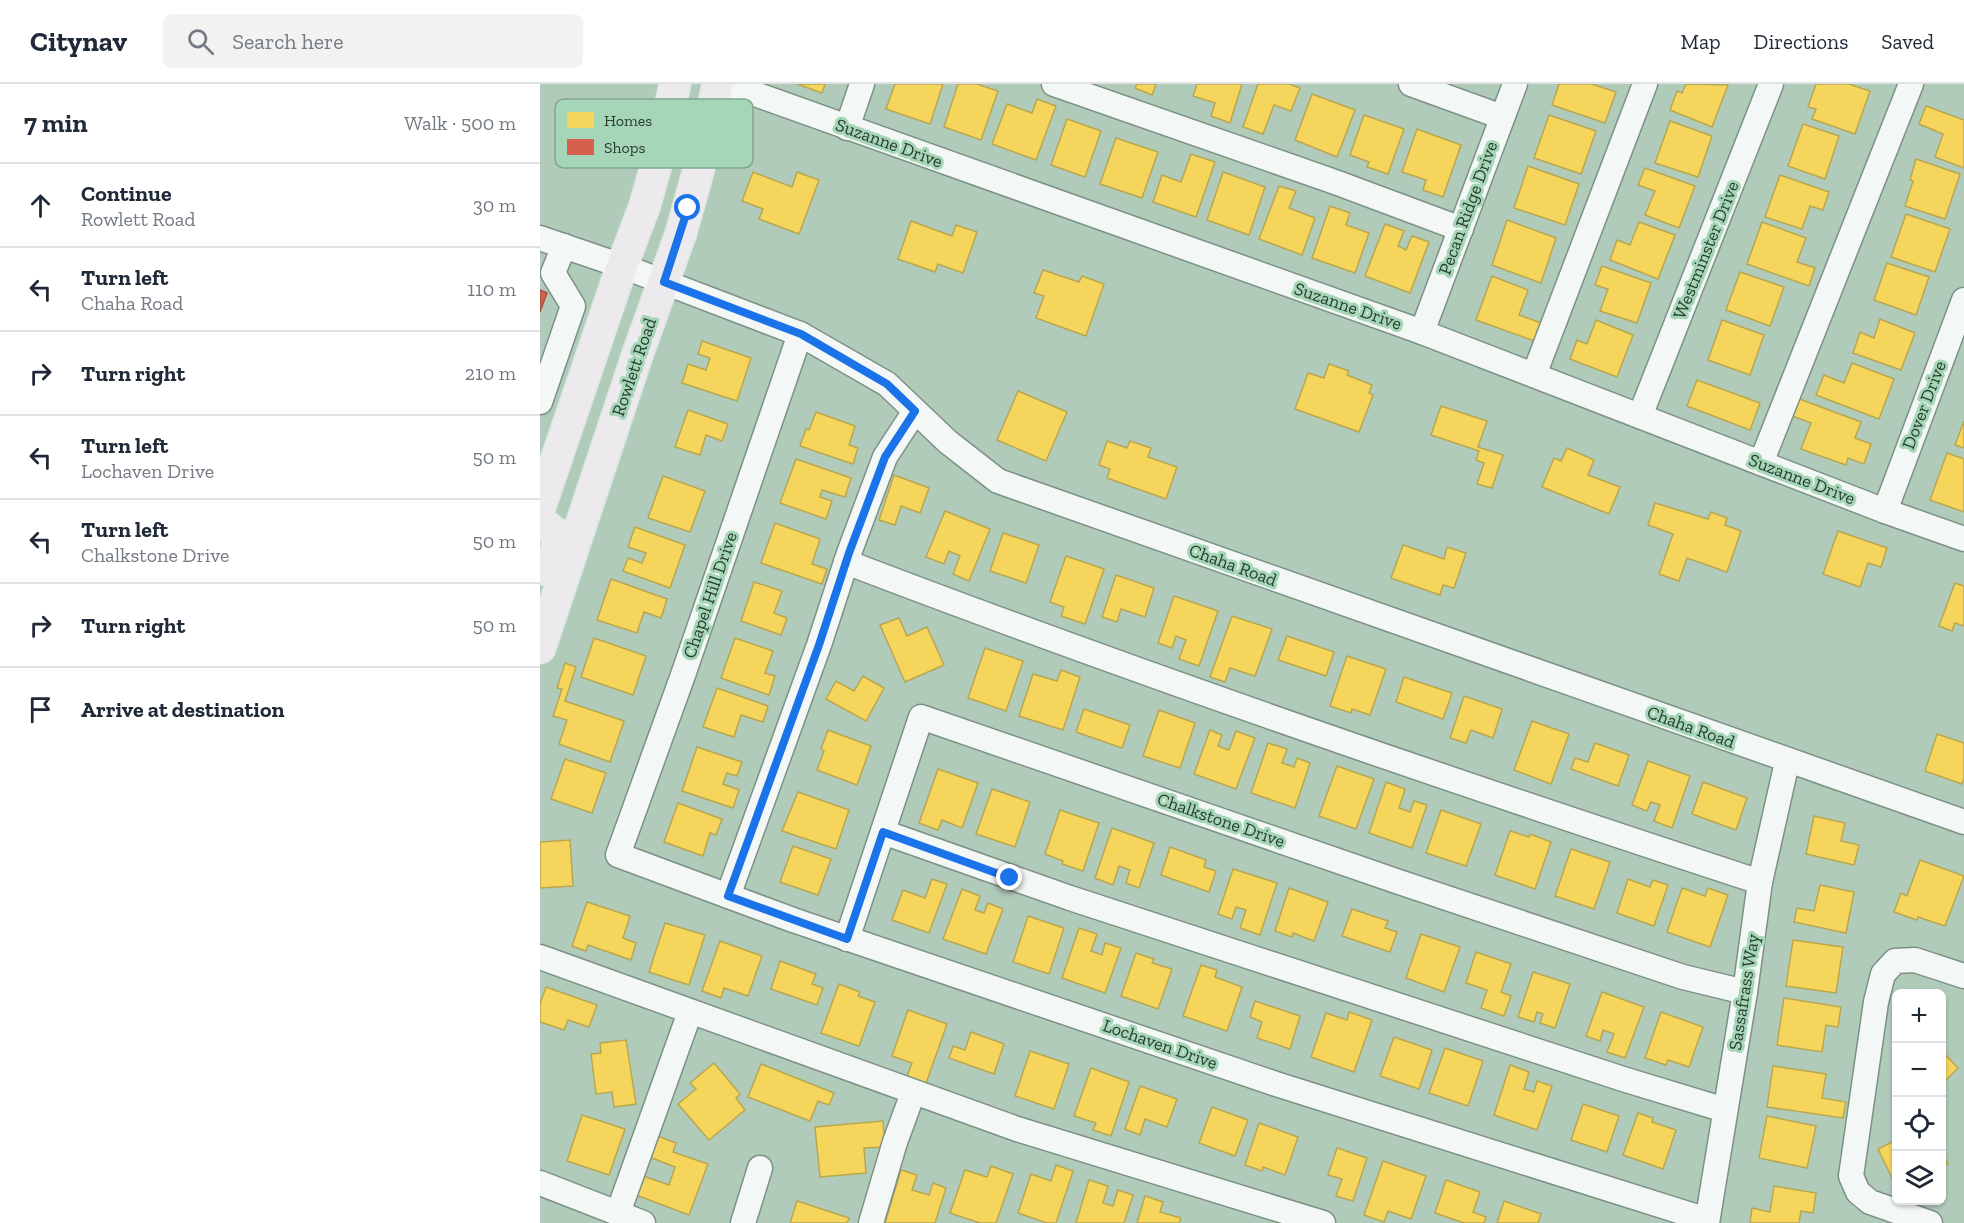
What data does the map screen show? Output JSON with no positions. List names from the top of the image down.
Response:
{
  "streets": {
    "main road": ["Rowlett Road"],
    "street": [
      "Suzanne Drive",
      "Pecan Ridge Drive",
      "Westminster Drive",
      "Dover Drive",
      "Chaha Road",
      "Chapel Hill Drive",
      "Chalkstone Drive",
      "Sassafrass Way",
      "Lochaven Drive"
    ]
  },
  "crossings": [
    ["Suzanne Drive", "Pecan Ridge Drive"],
    ["Suzanne Drive", "Westminster Drive"],
    ["Suzanne Drive", "Dover Drive"],
    ["Rowlett Road", "Chaha Road"],
    ["Chaha Road", "Chapel Hill Drive"],
    ["Chaha Road", "Sassafrass Way"],
    ["Chapel Hill Drive", "Lochaven Drive"],
    ["Chalkstone Drive", "Sassafrass Way"],
    ["Chalkstone Drive", "Lochaven Drive"],
    ["Sassafrass Way", "Lochaven Drive"]
  ],
  "legend": ["Homes", "Shops"],
  "page": {
    "header": "Citynav",
    "search": "Search here",
    "nav": ["Map", "Directions", "Saved"],
    "heading": ["7 min", "Walk · 500 m"],
    "list": [
      ["Continue", "Rowlett Road", "30 m"],
      ["Turn left", "Chaha Road", "110 m"],
      ["Turn right", "210 m"],
      ["Turn left", "Lochaven Drive", "50 m"],
      ["Turn left", "Chalkstone Drive", "50 m"],
      ["Turn right", "50 m"],
      "Arrive at destination"
    ],
    "map_buttons": ["+", "−"]
  }
}
